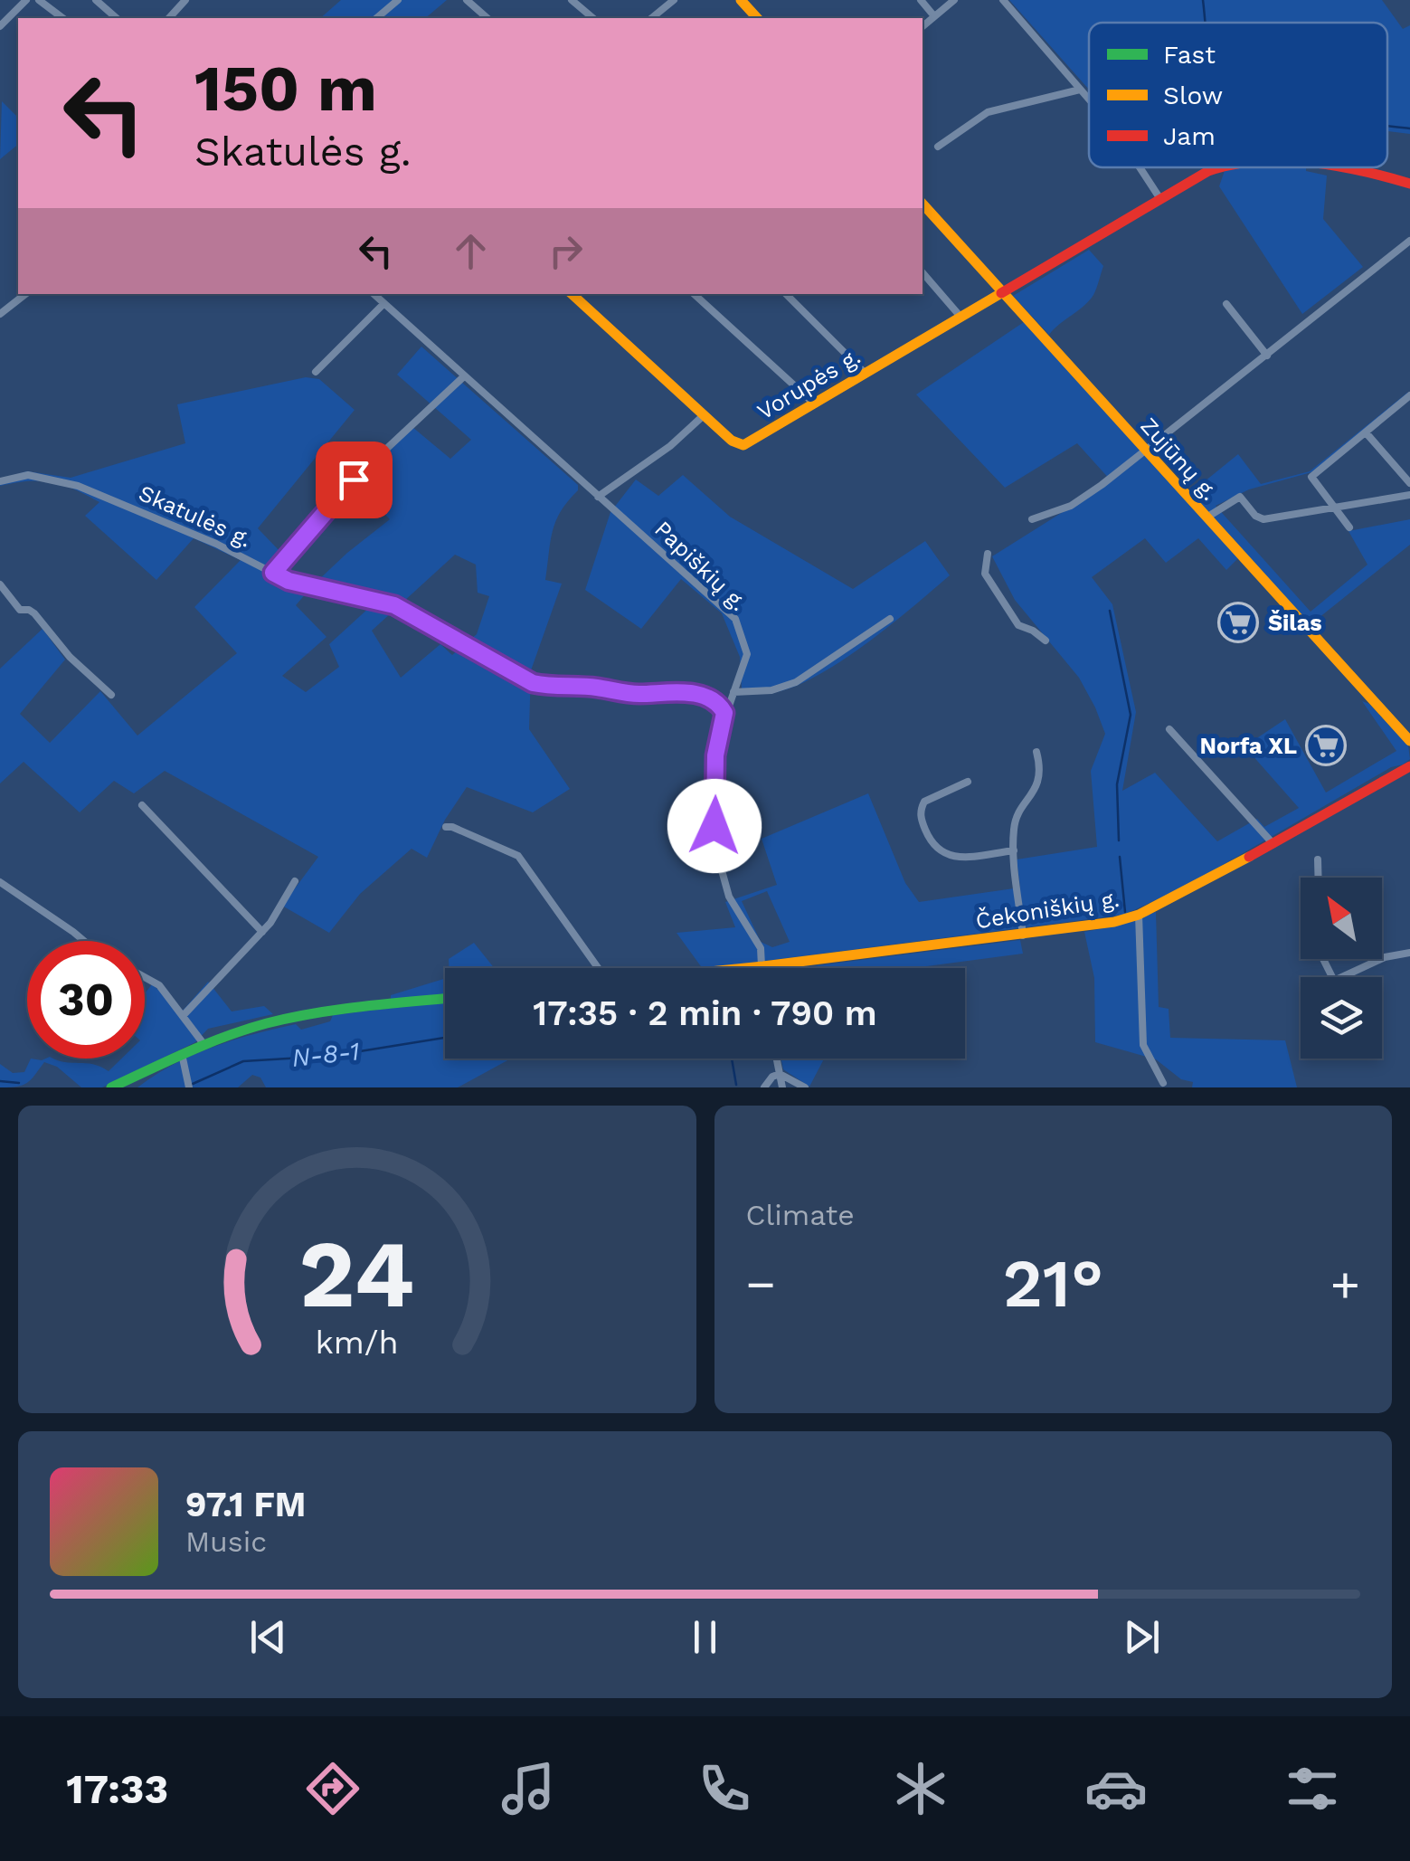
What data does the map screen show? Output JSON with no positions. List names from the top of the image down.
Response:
{
  "streets": {
    "main road": ["Vorupės g.", "Zujūnų g.", "Čekoniškių g."],
    "street": ["Skatulės g.", "Papiškių g."]
  },
  "crossings": [
    ["Vorupės g.", "Zujūnų g."],
    ["Skatulės g.", "Papiškių g."],
    ["Papiškių g.", "Čekoniškių g."]
  ],
  "water": ["N-8-1"],
  "places": {
    "supermarket": ["Šilas", "Norfa XL"]
  },
  "legend": ["Fast", "Slow", "Jam"],
  "north": "top left",
  "page": {
    "turn": ["150 m", "Skatulės g."],
    "limit": "30",
    "trip": "17:35 · 2 min · 790 m",
    "tile": "Climate",
    "heat": ["−", "21°", "+"],
    "song": ["97.1 FM", "Music"],
    "tabs": "17:33",
    "gauge": ["24", "km/h"]
  }
}
